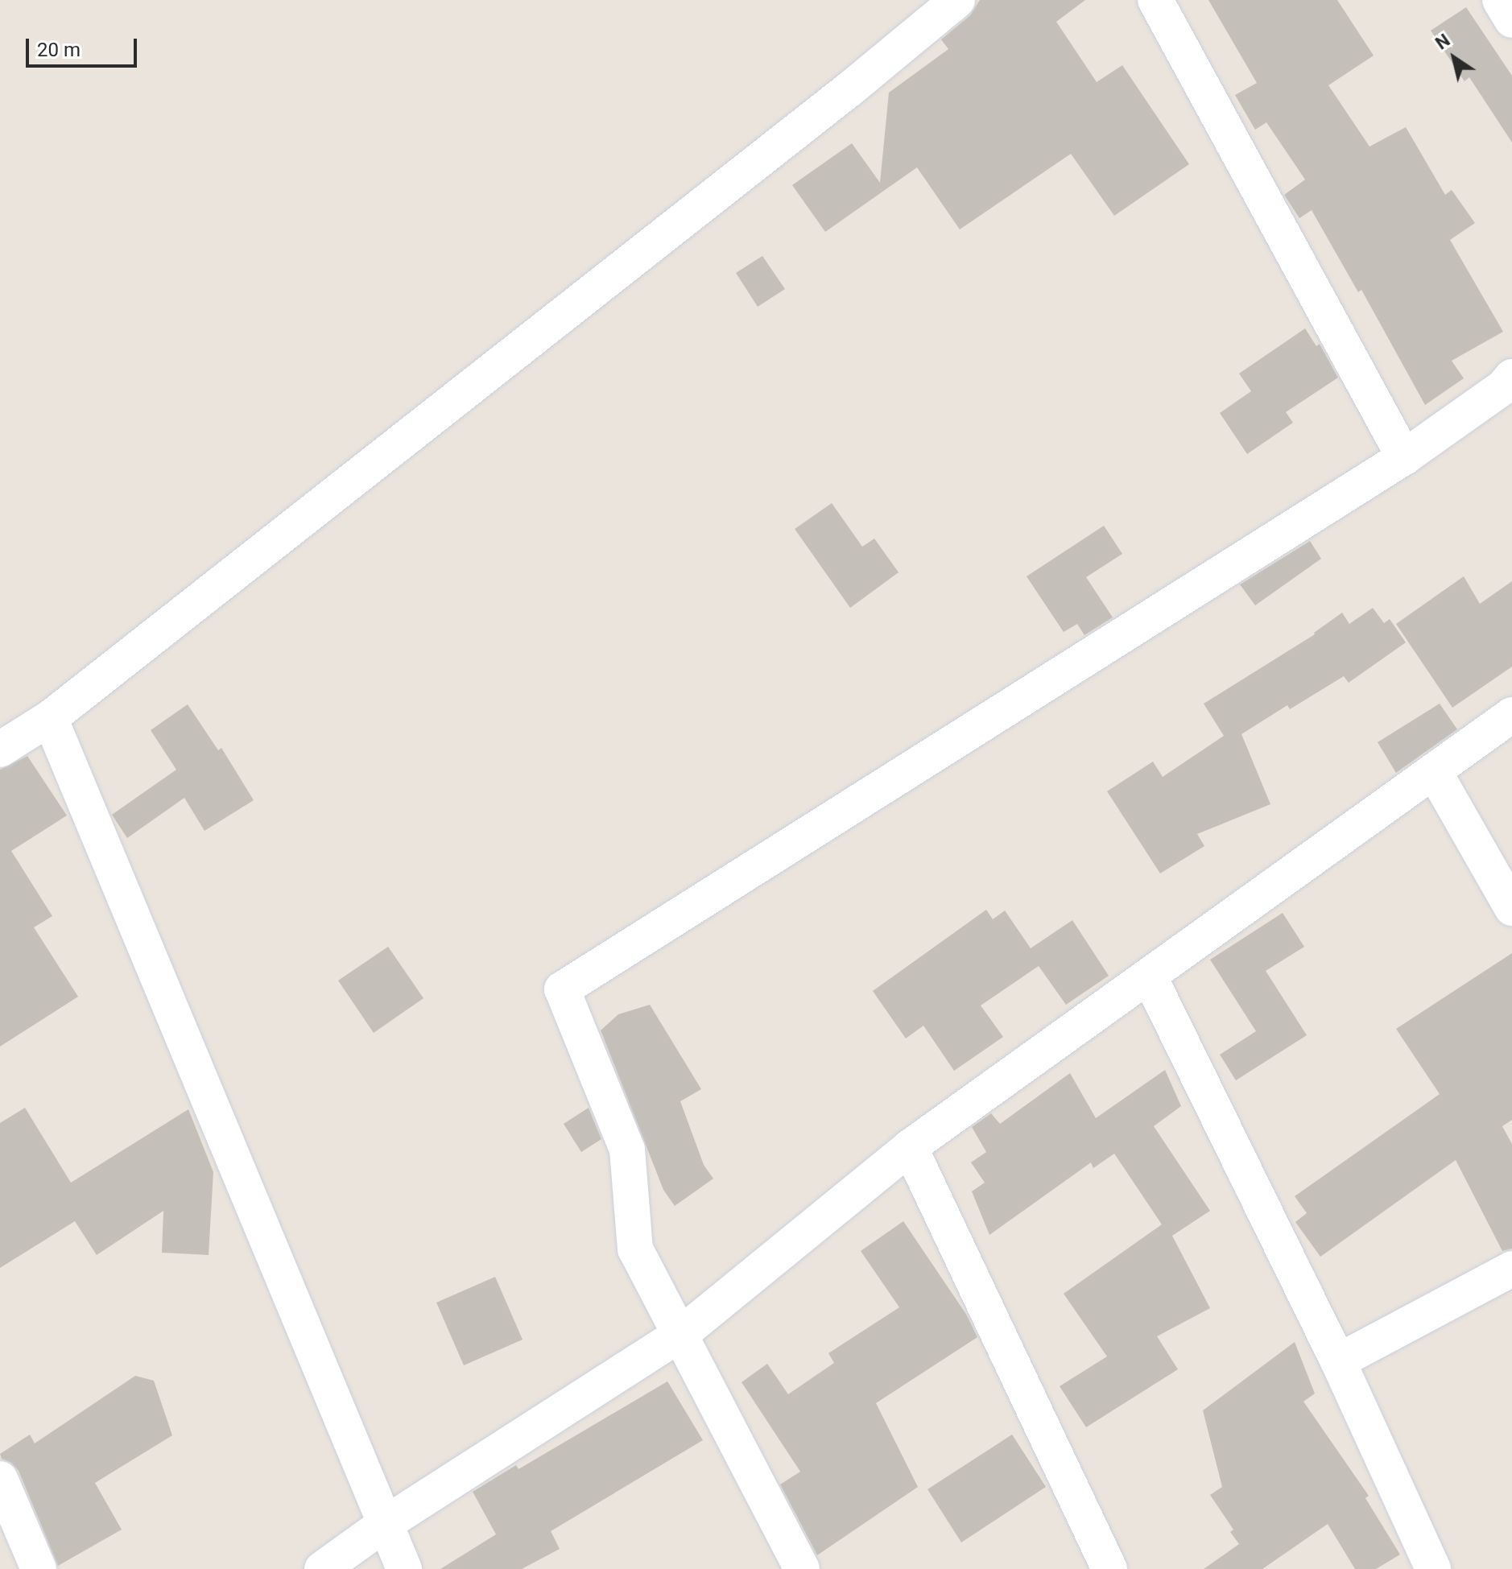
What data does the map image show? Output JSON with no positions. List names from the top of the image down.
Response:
{
  "scale_bar": "20 m",
  "north": "top left"
}
